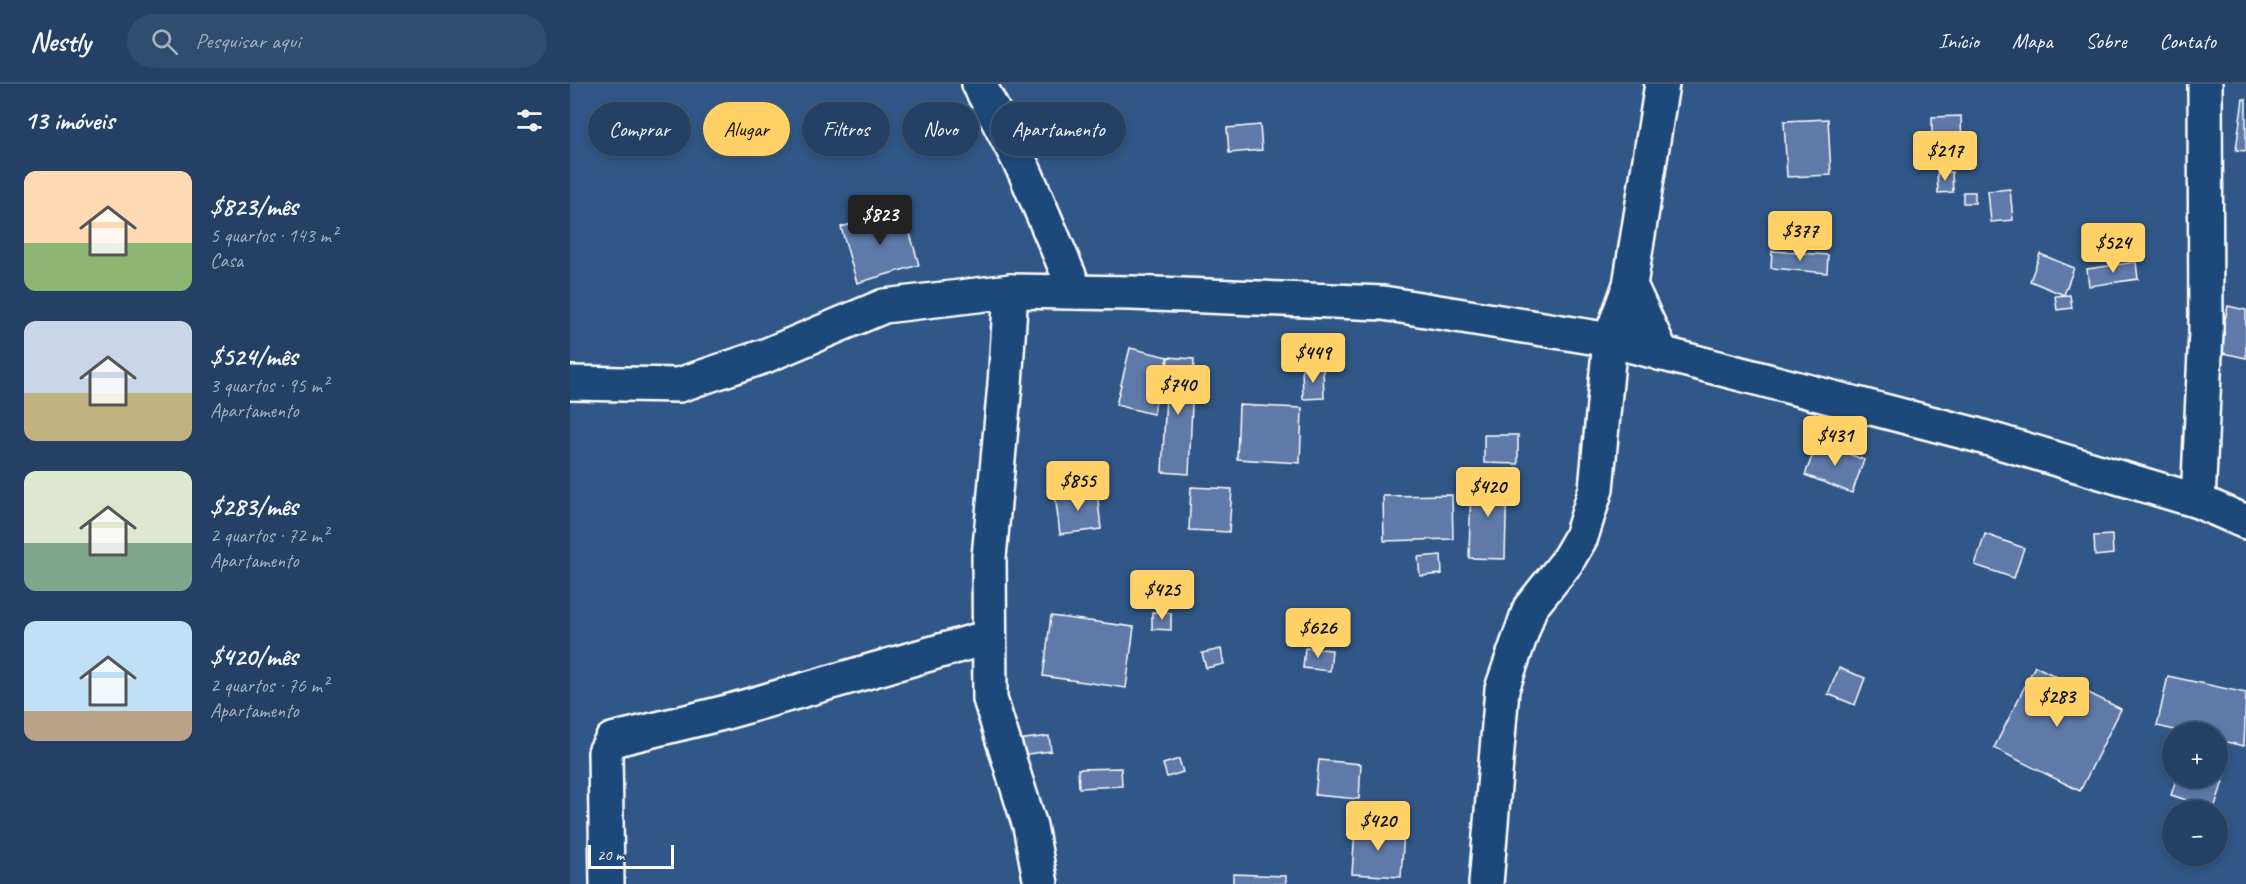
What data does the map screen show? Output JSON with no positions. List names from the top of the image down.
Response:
{
  "scale_bar": "20 m",
  "page": {
    "header": "Nestly",
    "search": "Pesquisar aqui",
    "nav": [
      "Início",
      "Mapa",
      "Sobre",
      "Contato"
    ],
    "heading": "13 imóveis",
    "chip": [
      "Comprar",
      "Alugar",
      "Filtros",
      "Novo",
      "Apartamento"
    ],
    "price": [
      "$217",
      "$823",
      "$377",
      "$524",
      "$449",
      "$740",
      "$431",
      "$855",
      "$420",
      "$425",
      "$626",
      "$283",
      "$420"
    ],
    "list": [
      {
        "name": "$823/mês",
        "note": "5 quartos · 143 m² · Casa"
      },
      {
        "name": "$524/mês",
        "note": "3 quartos · 95 m² · Apartamento"
      },
      {
        "name": "$283/mês",
        "note": "2 quartos · 72 m² · Apartamento"
      },
      {
        "name": "$420/mês",
        "note": "2 quartos · 76 m² · Apartamento"
      }
    ],
    "map_buttons": ["+", "−"],
    "scale": "20 m"
  }
}
